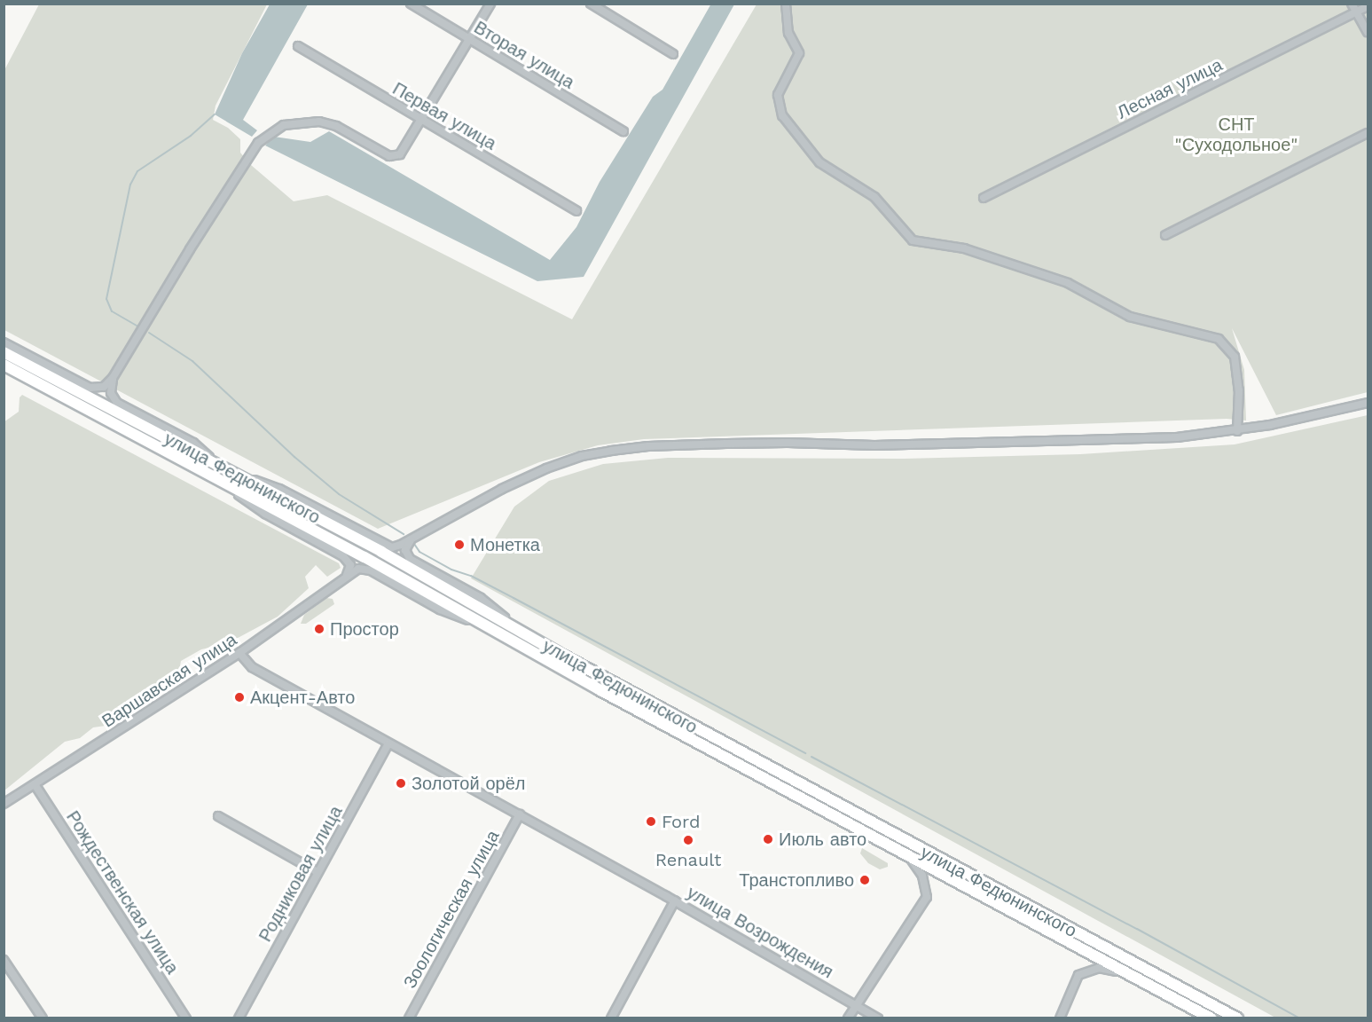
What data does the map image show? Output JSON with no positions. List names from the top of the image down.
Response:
{
  "streets": {
    "highway": ["улица Федюнинского"],
    "street": [
      "Вторая улица",
      "Лесная улица",
      "Первая улица",
      "Варшавская улица",
      "Родниковая улица",
      "Рождественская улица",
      "Зоологическая улица",
      "улица Возрождения"
    ]
  },
  "crossings": [
    ["Варшавская улица", "Рождественская улица"],
    ["Варшавская улица", "улица Возрождения"],
    ["Родниковая улица", "улица Возрождения"],
    ["Зоологическая улица", "улица Возрождения"]
  ],
  "parks": ["СНТ \"Суходольное\""],
  "places": [
    "Монетка",
    "Простор",
    "Акцент-Авто",
    "Золотой орёл",
    "Ford",
    "Июль авто",
    "Renault",
    "Транстопливо"
  ]
}
